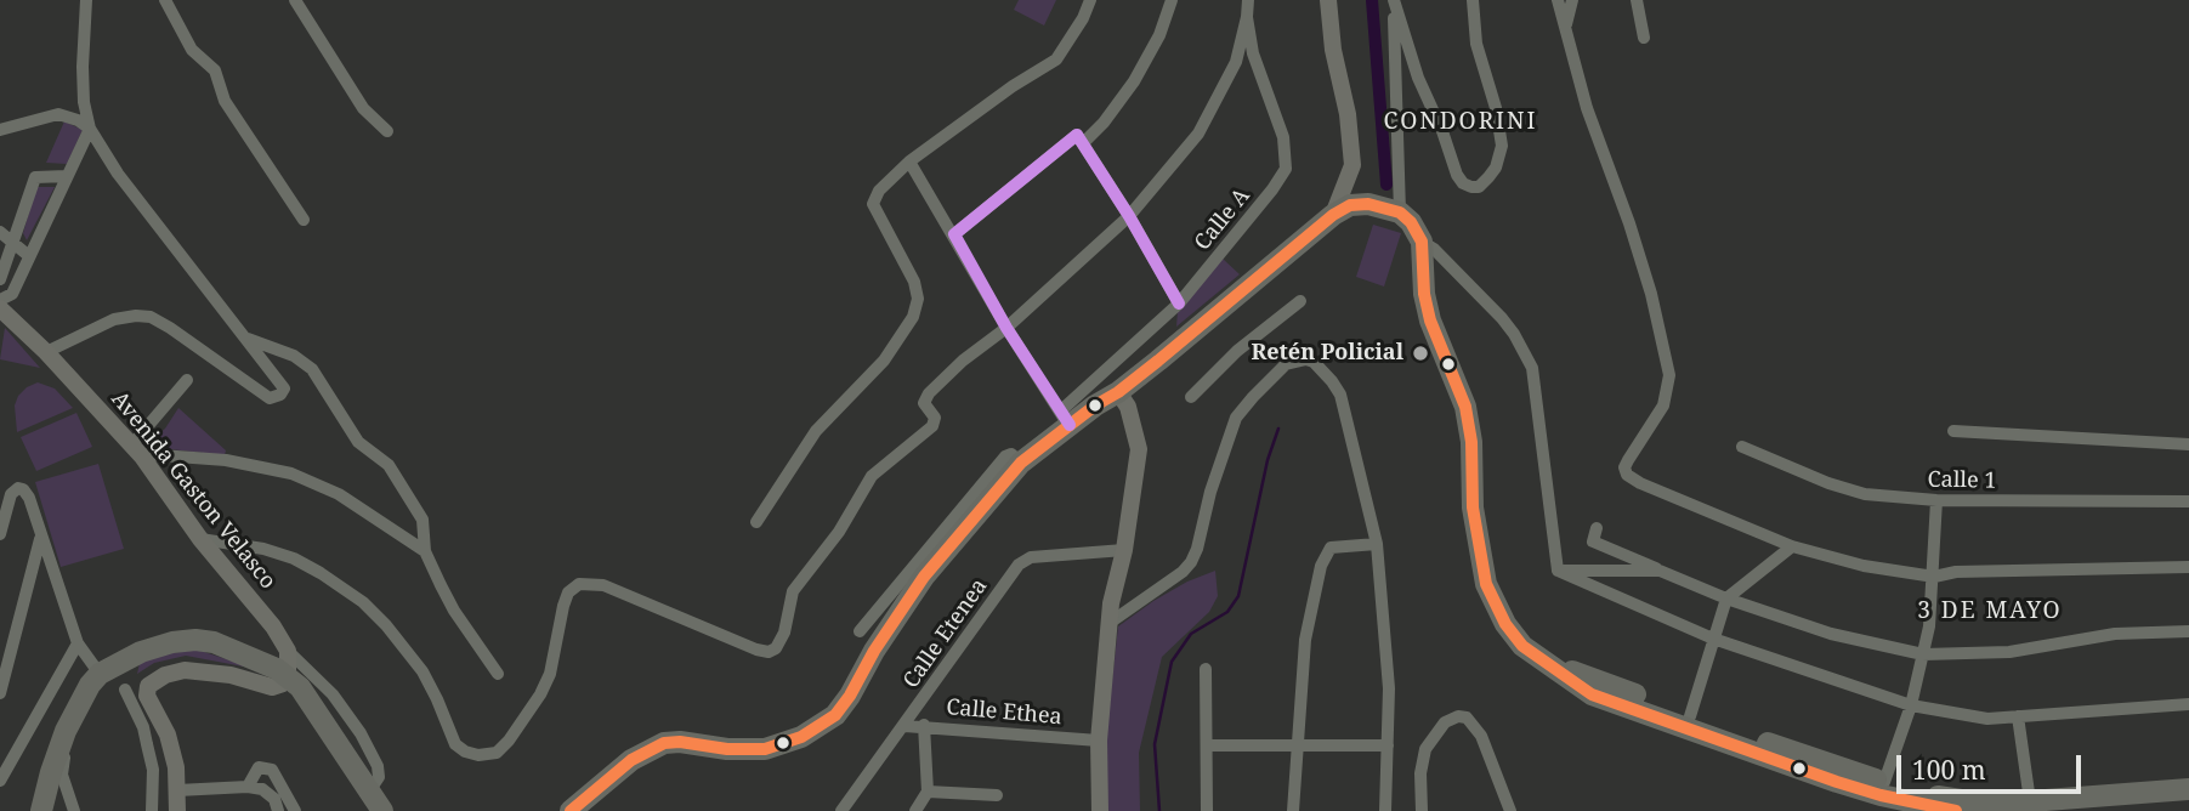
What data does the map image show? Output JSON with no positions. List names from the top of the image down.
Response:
{
  "streets": {
    "street": [
      "Calle A",
      "Calle 1",
      "Avenida Gaston Velasco",
      "Calle Etenea",
      "Calle Ethea"
    ]
  },
  "crossings": [
    ["Calle Etenea", "Calle Ethea"]
  ],
  "districts": ["CONDORINI", "3 DE MAYO"],
  "places": ["Retén Policial"],
  "scale_bar": "100 m"
}
